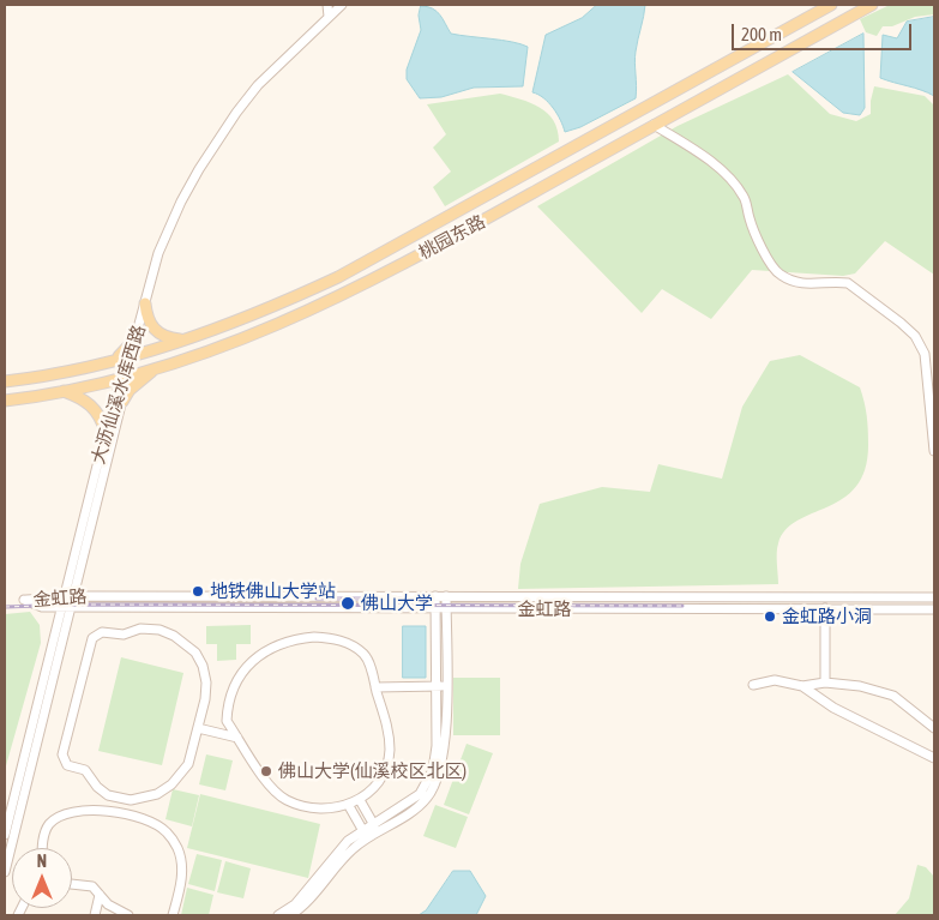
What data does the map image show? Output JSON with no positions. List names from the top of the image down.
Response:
{
  "streets": {
    "main road": ["桃园东路"],
    "street": ["大沥仙溪水库西路", "金虹路"]
  },
  "crossings": [
    ["桃园东路", "大沥仙溪水库西路"]
  ],
  "places": [
    "地铁佛山大学站",
    "佛山大学",
    "金虹路小洞",
    "佛山大学(仙溪校区北区)"
  ],
  "scale_bar": "200 m",
  "north": "top"
}
